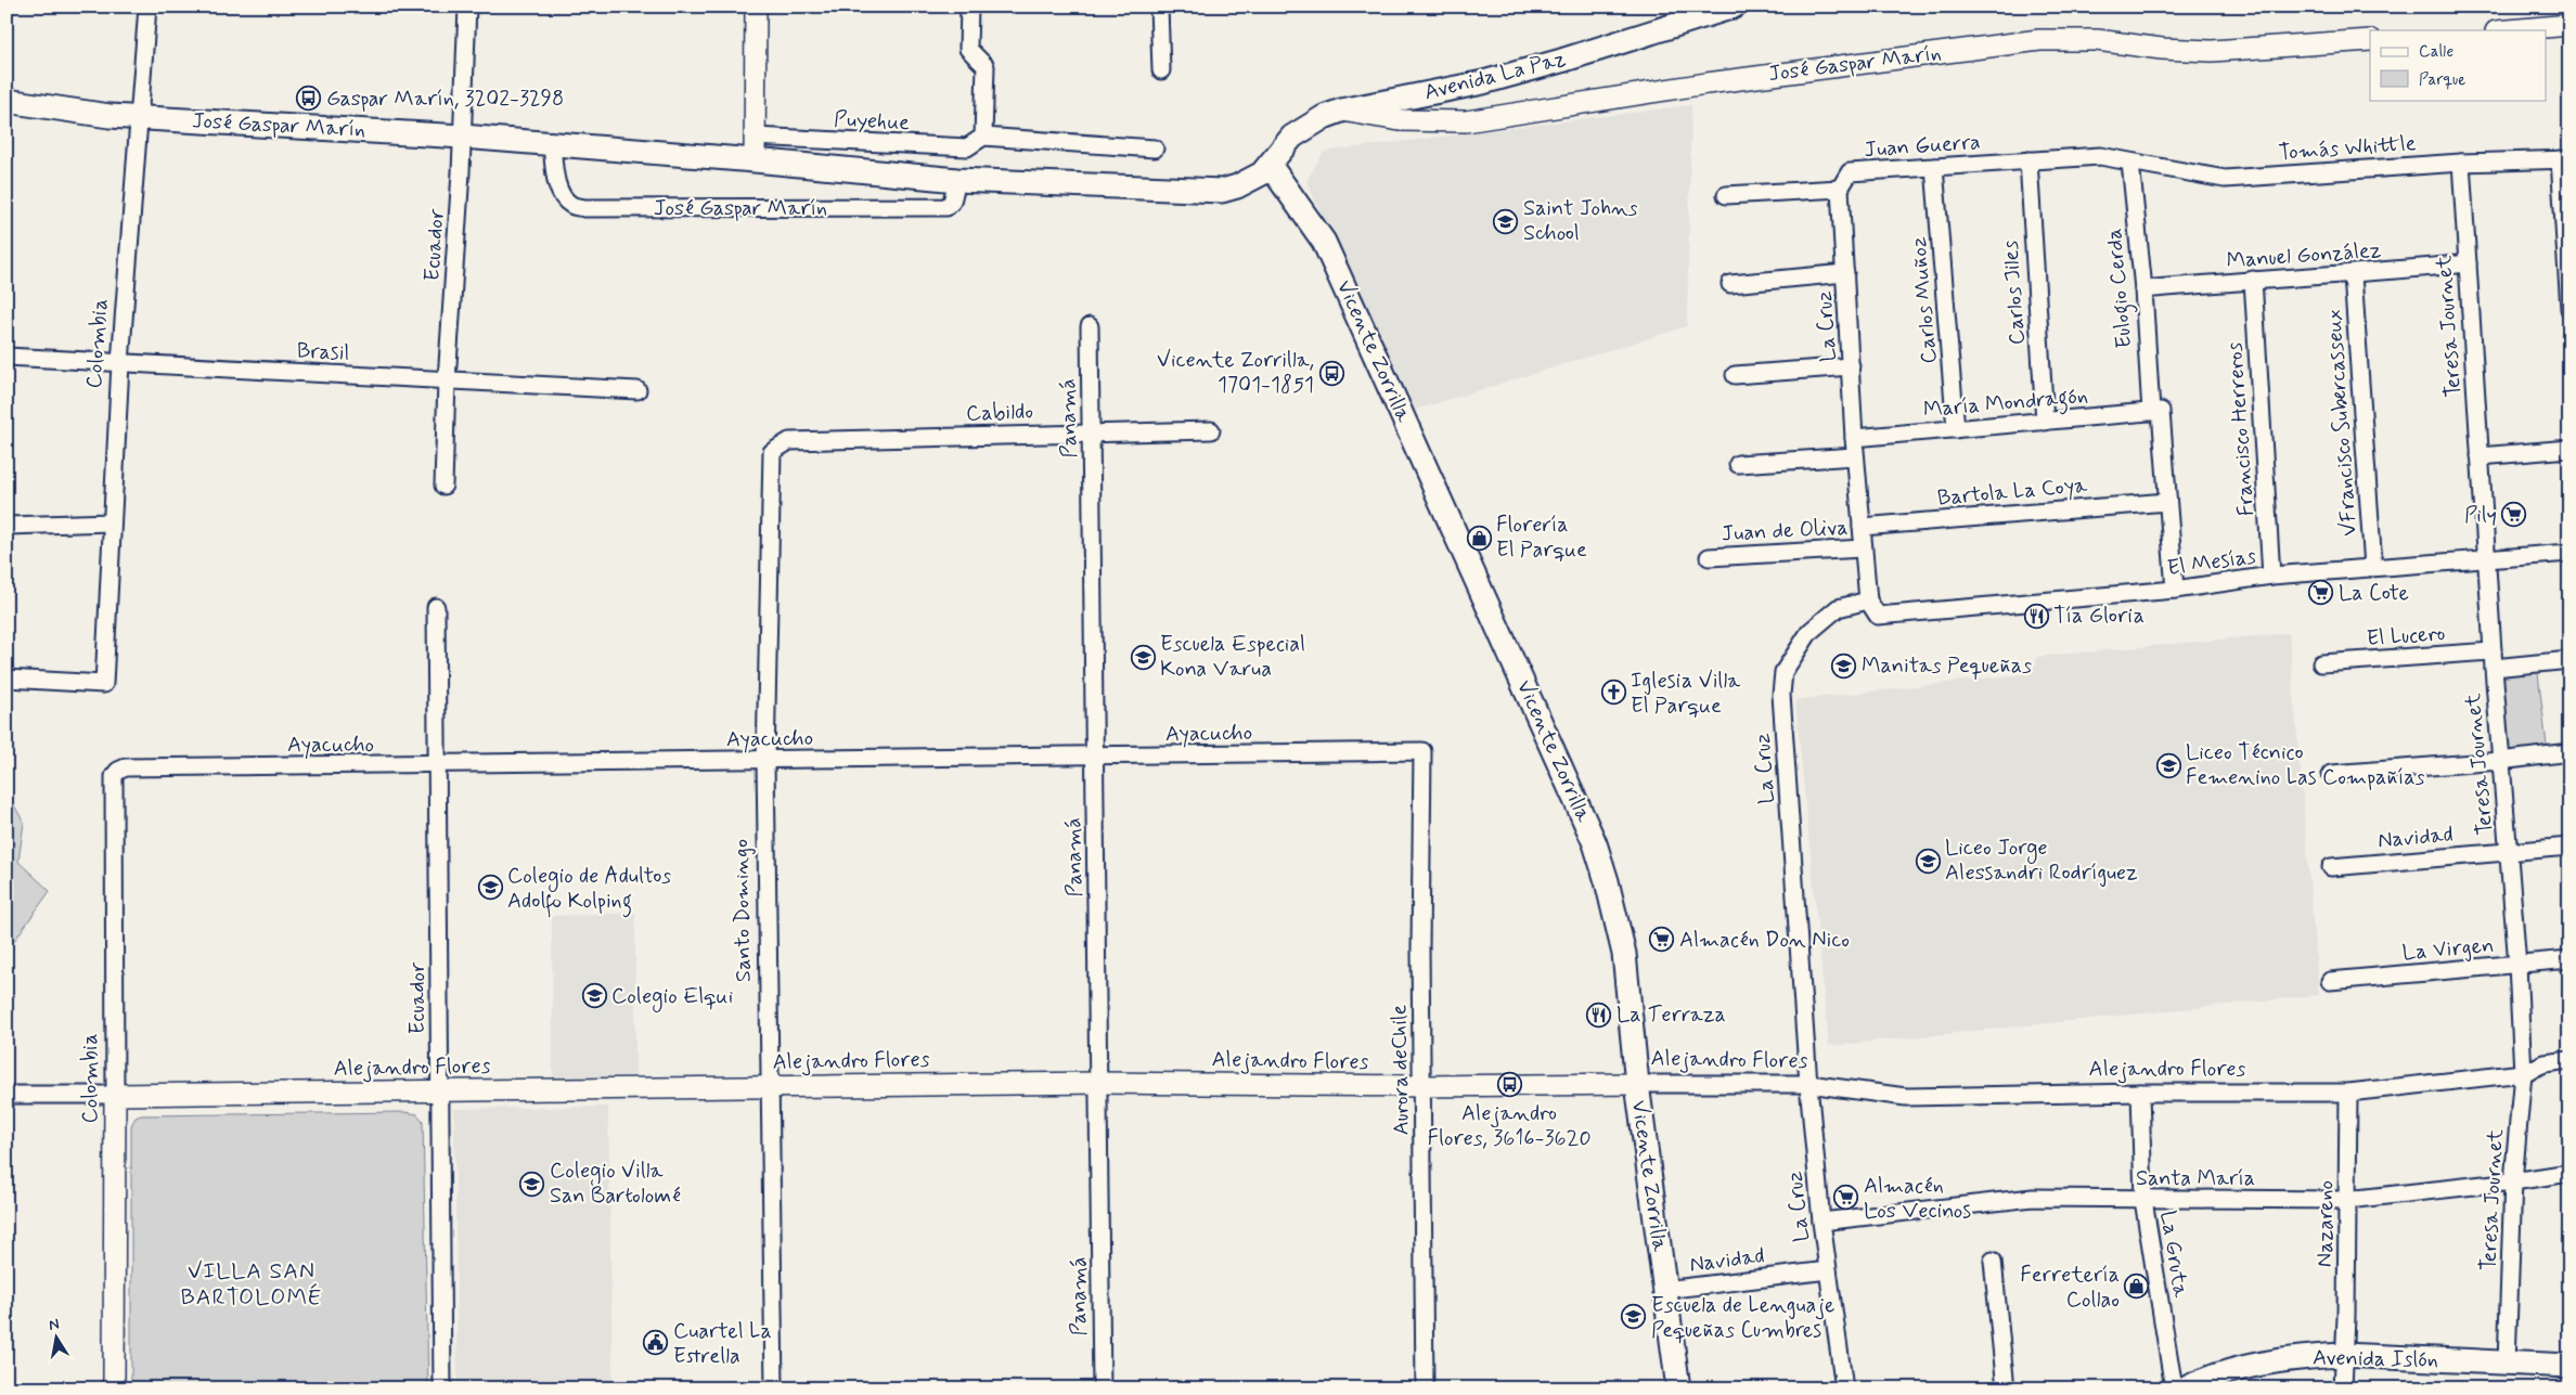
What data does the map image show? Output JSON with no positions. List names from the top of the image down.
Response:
{
  "streets": {
    "main road": [
      "José Gaspar Marín",
      "Avenida La Paz",
      "Vicente Zorrilla",
      "Avenida Islón"
    ],
    "street": [
      "Puyehue",
      "Juan Guerra",
      "Tomás Whittle",
      "Ecuador",
      "Manuel González",
      "Eulogio Cerda",
      "Carlos Jiles",
      "Carlos Muñoz",
      "La Cruz",
      "Teresa Journet",
      "Colombia",
      "Brasil",
      "María Mondragón",
      "Cabildo",
      "Panamá",
      "VFrancisco Subercasseux",
      "Francisco Herreros",
      "Bartola La Coya",
      "Juan de Oliva",
      "El Mesías",
      "El Lucero",
      "Ayacucho",
      "Navidad",
      "Santo Domingo",
      "La Virgen",
      "Alejandro Flores",
      "Aurora deChile",
      "Santa María",
      "Nazareno",
      "La Gruta"
    ]
  },
  "crossings": [
    ["José Gaspar Marín", "Avenida La Paz"],
    ["José Gaspar Marín", "Ecuador"],
    ["José Gaspar Marín", "Colombia"],
    ["José Gaspar Marín", "Vicente Zorrilla"],
    ["Avenida La Paz", "Vicente Zorrilla"],
    ["Juan Guerra", "Tomás Whittle"],
    ["Juan Guerra", "Eulogio Cerda"],
    ["Juan Guerra", "Carlos Jiles"],
    ["Juan Guerra", "Carlos Muñoz"],
    ["Juan Guerra", "La Cruz"],
    ["Tomás Whittle", "Eulogio Cerda"],
    ["Tomás Whittle", "Teresa Journet"],
    ["Ecuador", "Brasil"],
    ["Ecuador", "Ayacucho"],
    ["Ecuador", "Alejandro Flores"],
    ["Manuel González", "Eulogio Cerda"],
    ["Manuel González", "Teresa Journet"],
    ["Manuel González", "VFrancisco Subercasseux"],
    ["Manuel González", "Francisco Herreros"],
    ["Eulogio Cerda", "María Mondragón"],
    ["Eulogio Cerda", "Bartola La Coya"],
    ["Eulogio Cerda", "El Mesías"],
    ["Carlos Jiles", "María Mondragón"],
    ["Carlos Muñoz", "María Mondragón"],
    ["La Cruz", "María Mondragón"],
    ["La Cruz", "Bartola La Coya"],
    ["La Cruz", "Juan de Oliva"],
    ["La Cruz", "El Mesías"],
    ["La Cruz", "Navidad"],
    ["La Cruz", "Alejandro Flores"],
    ["La Cruz", "Santa María"],
    ["Teresa Journet", "El Mesías"],
    ["Teresa Journet", "El Lucero"],
    ["Teresa Journet", "Navidad"],
    ["Teresa Journet", "La Virgen"],
    ["Teresa Journet", "Alejandro Flores"],
    ["Teresa Journet", "Santa María"],
    ["Teresa Journet", "Avenida Islón"],
    ["Colombia", "Brasil"],
    ["Colombia", "Ayacucho"],
    ["Colombia", "Alejandro Flores"],
    ["Vicente Zorrilla", "Navidad"],
    ["Vicente Zorrilla", "Alejandro Flores"],
    ["Cabildo", "Panamá"],
    ["Cabildo", "Santo Domingo"],
    ["Panamá", "Ayacucho"],
    ["Panamá", "Alejandro Flores"],
    ["VFrancisco Subercasseux", "El Mesías"],
    ["Francisco Herreros", "El Mesías"],
    ["Ayacucho", "Santo Domingo"],
    ["Ayacucho", "Aurora deChile"],
    ["Santo Domingo", "Alejandro Flores"],
    ["Alejandro Flores", "Aurora deChile"],
    ["Alejandro Flores", "Nazareno"],
    ["Alejandro Flores", "La Gruta"],
    ["Santa María", "Nazareno"],
    ["Santa María", "La Gruta"],
    ["Nazareno", "Avenida Islón"],
    ["La Gruta", "Avenida Islón"]
  ],
  "districts": ["VILLA SAN BARTOLOMÉ"],
  "places": {
    "bus stop": ["Gaspar Marín, 3202-3298", "Vicente Zorrilla, 1701-1851", "Alejandro Flores, 3616-3620"],
    "school or university": [
      "Saint Johns School",
      "Escuela Especial Kona Varua",
      "Manitas Pequeñas",
      "Liceo Técnico Femenino Las Compañías",
      "Liceo Jorge Alessandri Rodríguez",
      "Colegio de Adultos Adolfo Kolping",
      "Colegio Elqui",
      "Colegio Villa San Bartolomé",
      "Escuela de Lenguaje Pequeñas Cumbres"
    ],
    "supermarket": [
      "Pily",
      "La Cote",
      "Almacén Don Nico",
      "Almacén Los Vecinos"
    ],
    "shop": ["Florería El Parque", "Ferretería Collao"],
    "restaurant": ["Tía Gloria", "La Terraza"],
    "church": ["Iglesia Villa El Parque"],
    "public building": ["Cuartel La Estrella"]
  },
  "legend": ["Calle", "Parque"],
  "north": "top"
}
